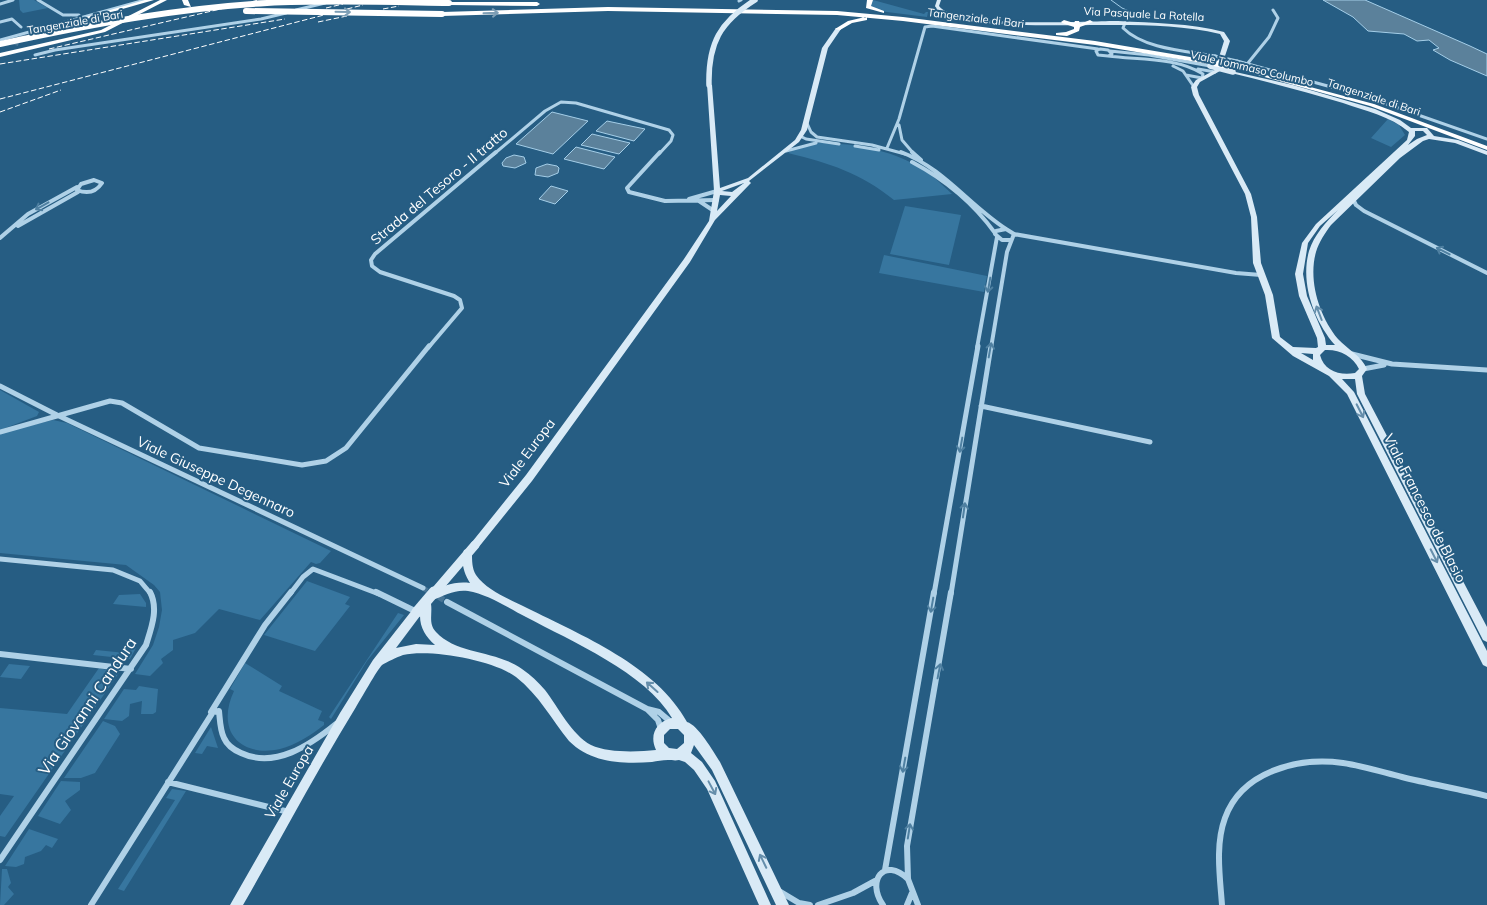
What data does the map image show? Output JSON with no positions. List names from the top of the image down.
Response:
{
  "streets": {
    "highway": ["Tangenziale di Bari"],
    "street": [
      "Via Pasquale La Rotella",
      "Viale Tommaso Columbo",
      "Strada del Tesoro - II tratto",
      "Viale Europa",
      "Viale Giuseppe Degennaro",
      "Viale Francesco de Blasio",
      "Via Giovanni Candura"
    ]
  },
  "crossings": [
    ["Tangenziale di Bari", "Viale Tommaso Columbo"],
    ["Strada del Tesoro - II tratto", "Viale Giuseppe Degennaro"]
  ]
}
